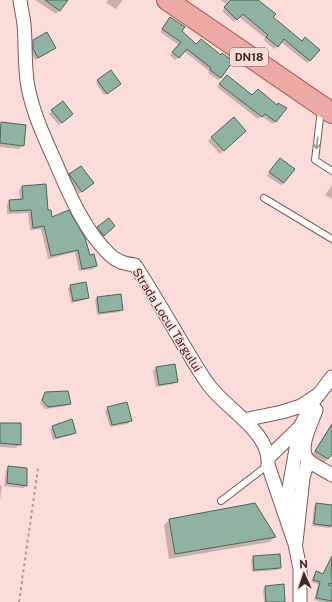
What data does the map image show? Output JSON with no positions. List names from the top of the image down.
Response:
{
  "streets": {
    "main road": ["DN18"],
    "street": ["Strada Locul Târgului"]
  },
  "north": "top"
}
